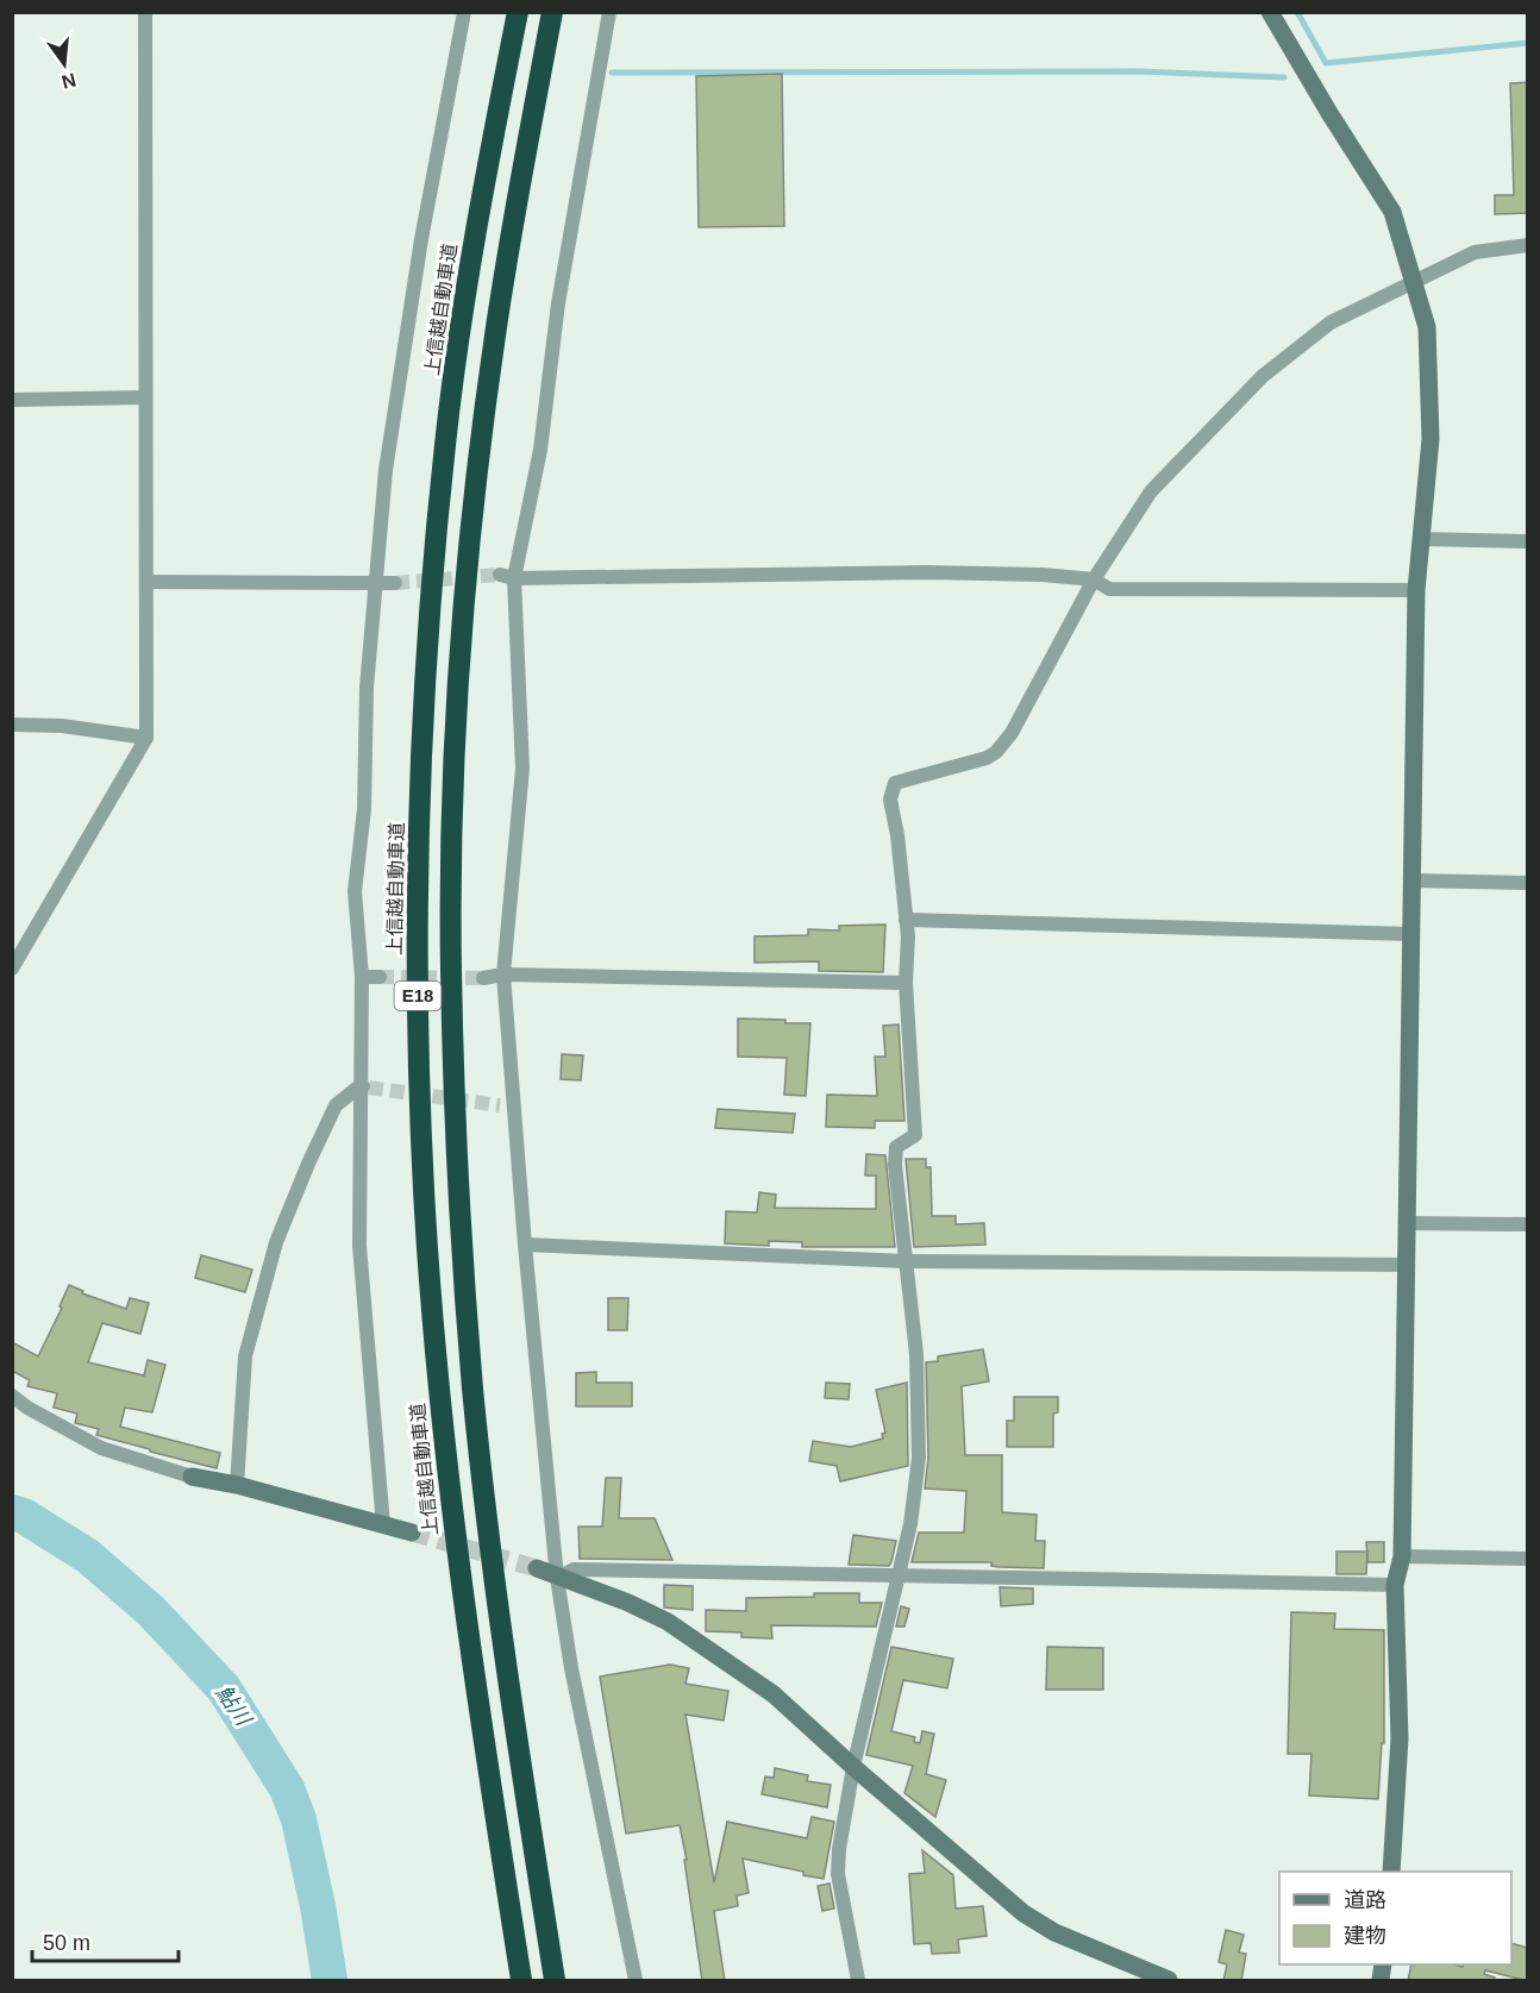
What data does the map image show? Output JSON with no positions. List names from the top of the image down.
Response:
{
  "streets": {
    "highway": ["上信越自動車道", "E18"]
  },
  "water": ["鮎川"],
  "legend": ["道路", "建物"],
  "scale_bar": "50 m",
  "north": "bottom"
}
